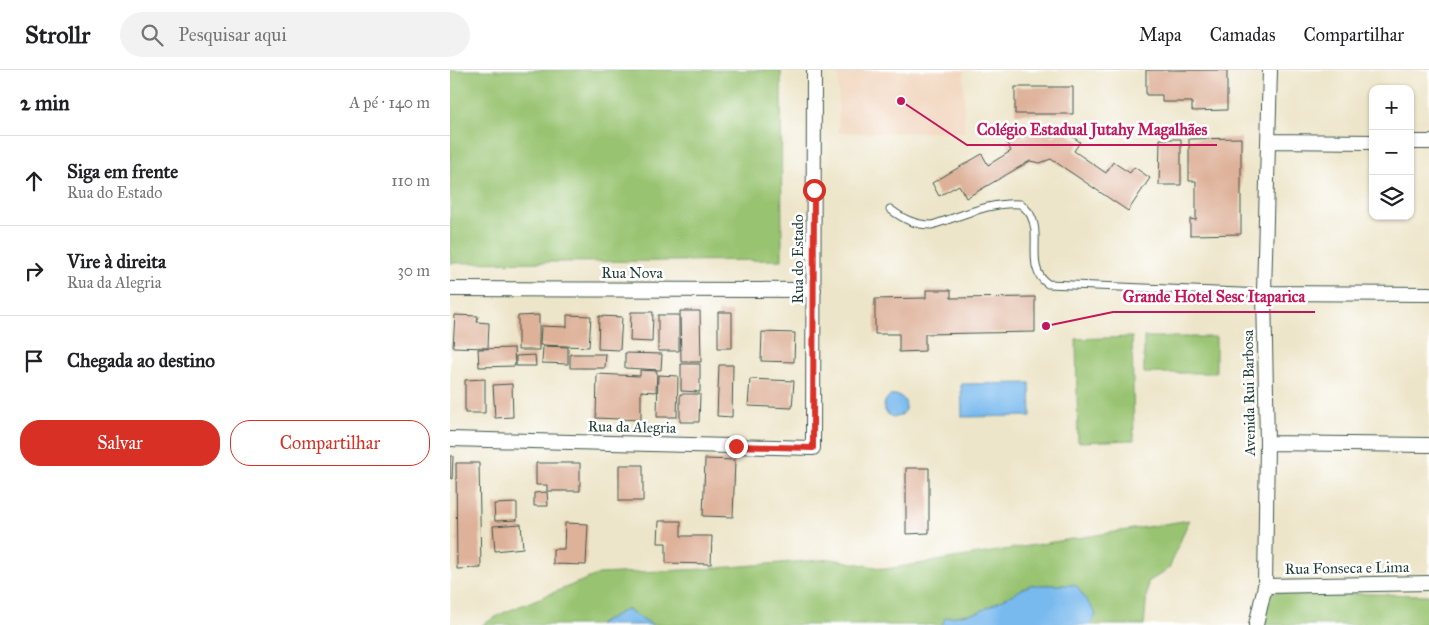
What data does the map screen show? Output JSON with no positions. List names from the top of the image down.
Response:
{
  "streets": {
    "street": [
      "Rua do Estado",
      "Rua Nova",
      "Avenida Rui Barbosa",
      "Rua da Alegria",
      "Rua Fonseca e Lima"
    ]
  },
  "crossings": [
    ["Rua do Estado", "Rua Nova"],
    ["Rua do Estado", "Rua da Alegria"],
    ["Avenida Rui Barbosa", "Rua Fonseca e Lima"]
  ],
  "places": ["Colégio Estadual Jutahy Magalhães", "Grande Hotel Sesc Itaparica"],
  "page": {
    "header": "Strollr",
    "search": "Pesquisar aqui",
    "nav": ["Mapa", "Camadas", "Compartilhar"],
    "heading": ["2 min", "A pé · 140 m"],
    "map_buttons": ["+", "−"],
    "list": [
      ["Siga em frente", "Rua do Estado", "110 m"],
      ["Vire à direita", "Rua da Alegria", "30 m"],
      "Chegada ao destino"
    ],
    "buttons": ["Salvar", "Compartilhar"]
  }
}
